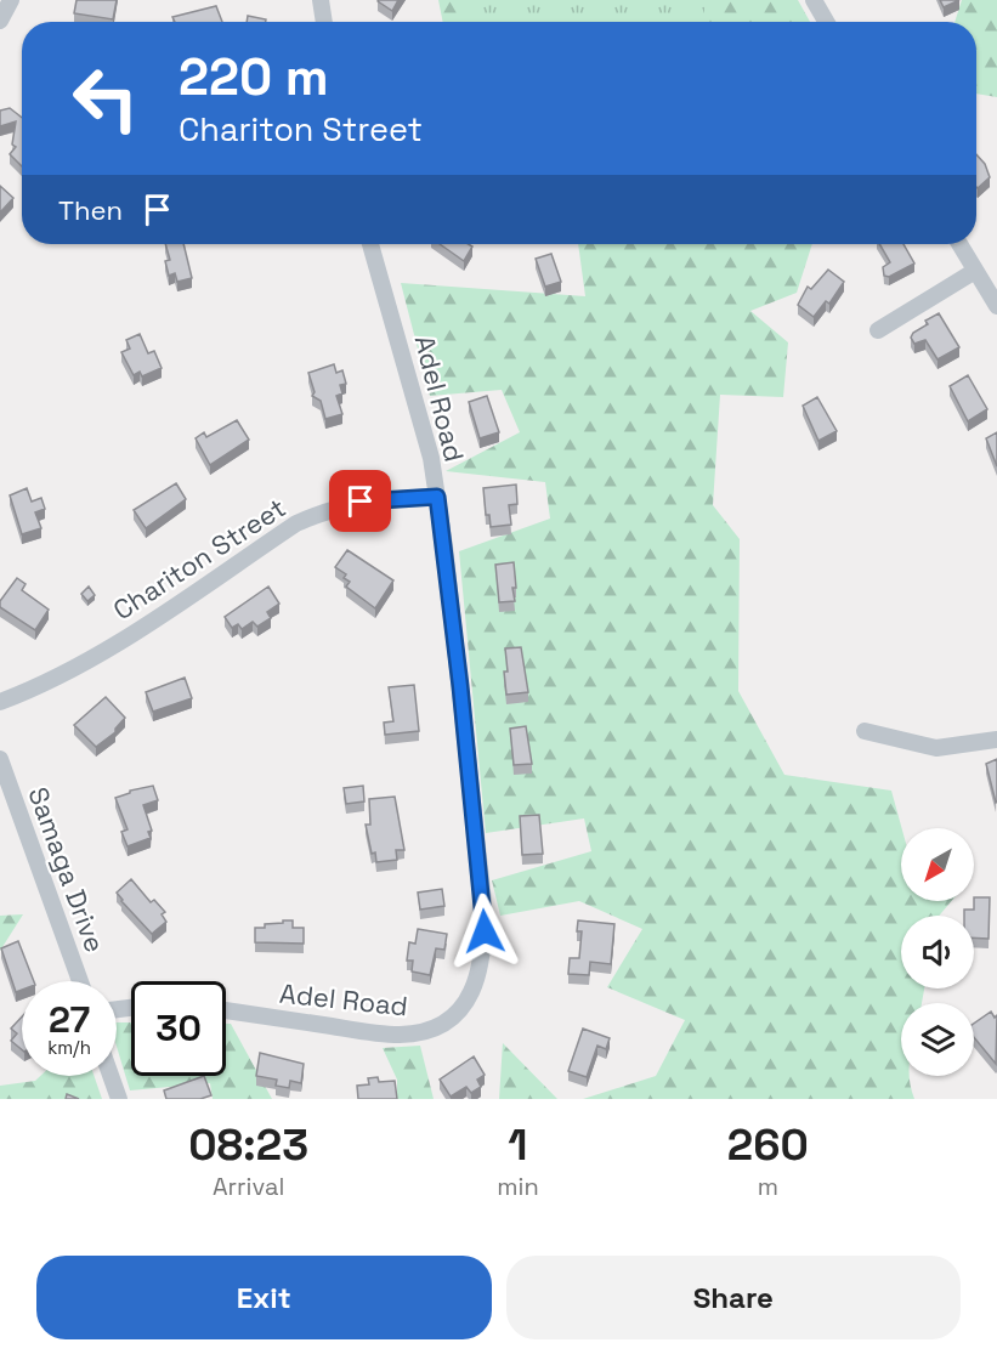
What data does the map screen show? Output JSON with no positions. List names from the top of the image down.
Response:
{
  "streets": {
    "street": ["Adel Road", "Chariton Street", "Samaga Drive"]
  },
  "crossings": [
    ["Adel Road", "Chariton Street"]
  ],
  "north": "bottom left",
  "page": {
    "turn": ["220 m", "Chariton Street"],
    "then": "Then",
    "speed": "27 km/h",
    "limit": "30",
    "eta": [
      "08:23",
      "Arrival",
      "1",
      "min",
      "260",
      "m"
    ],
    "buttons": ["Exit", "Share"]
  }
}
